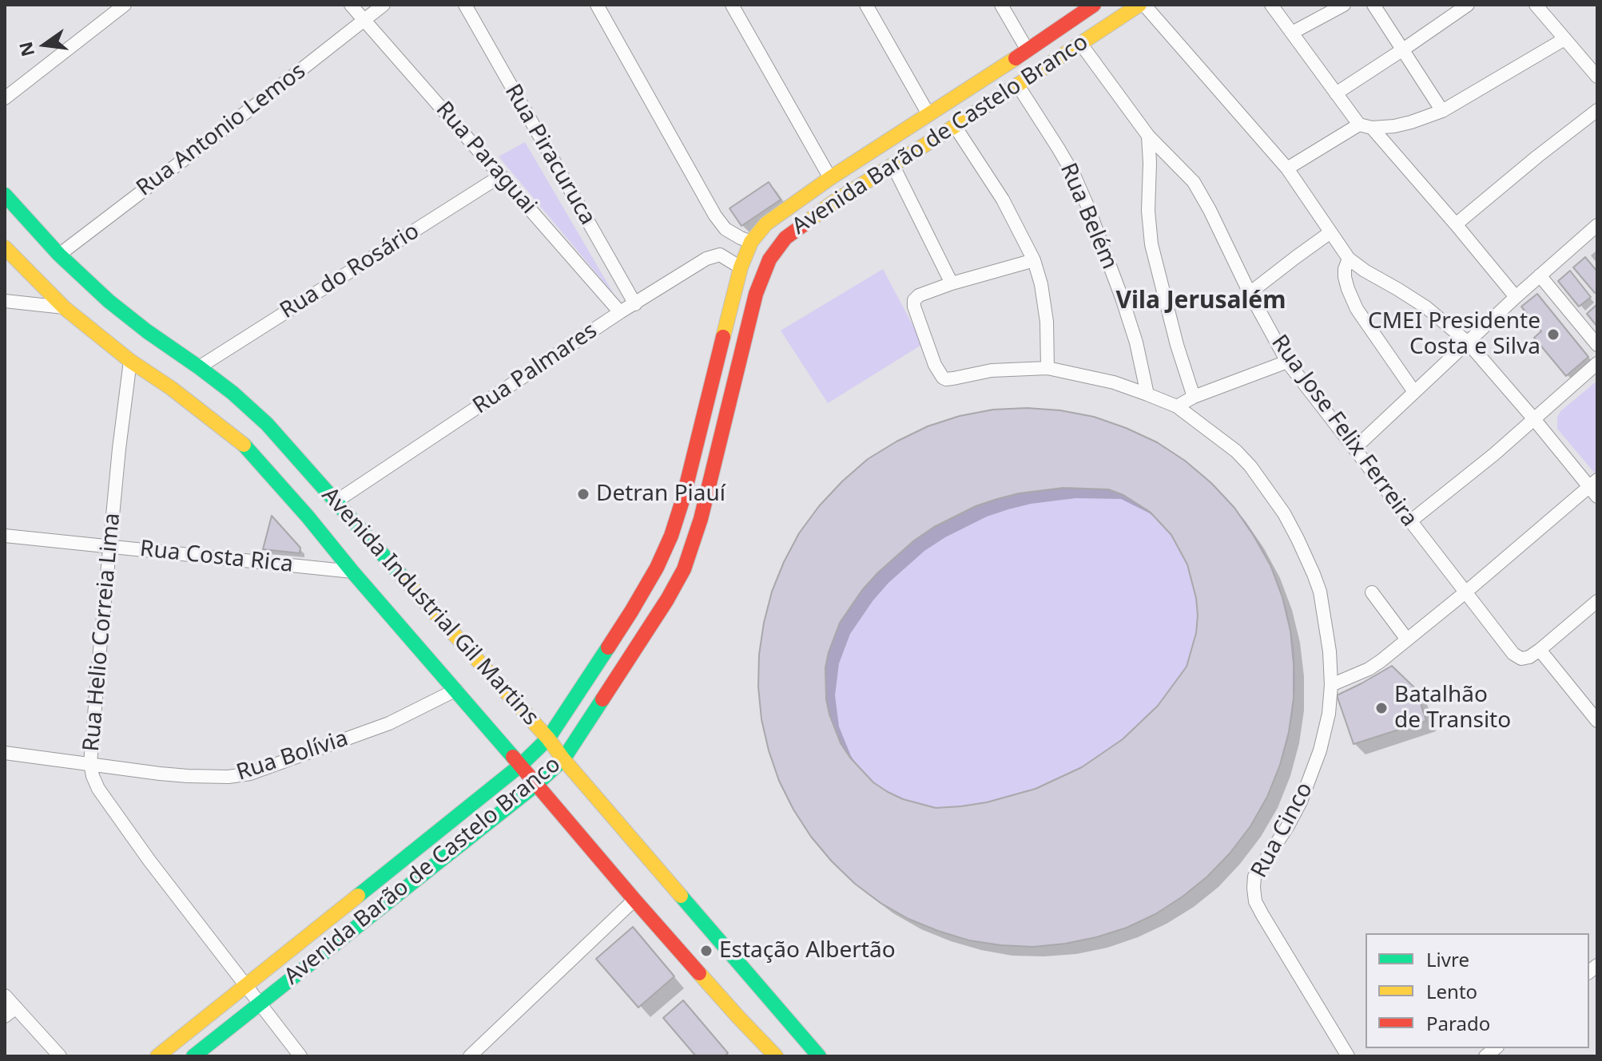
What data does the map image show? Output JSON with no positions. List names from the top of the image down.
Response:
{
  "streets": {
    "main road": ["Avenida Barão de Castelo Branco", "Avenida Industrial Gil Martins"],
    "street": [
      "Rua Antonio Lemos",
      "Rua Piracuruca",
      "Rua Paraguai",
      "Rua Belém",
      "Rua do Rosário",
      "Rua Palmares",
      "Rua Jose Felix Ferreira",
      "Rua Costa Rica",
      "Rua Helio Correia Lima",
      "Rua Bolívia",
      "Rua Cinco"
    ]
  },
  "crossings": [
    ["Rua Antonio Lemos", "Rua Paraguai"],
    ["Rua Antonio Lemos", "Avenida Industrial Gil Martins"],
    ["Avenida Barão de Castelo Branco", "Rua Belém"],
    ["Avenida Barão de Castelo Branco", "Rua Palmares"],
    ["Avenida Barão de Castelo Branco", "Rua Jose Felix Ferreira"],
    ["Avenida Barão de Castelo Branco", "Avenida Industrial Gil Martins"],
    ["Avenida Barão de Castelo Branco", "Rua Helio Correia Lima"],
    ["Rua Piracuruca", "Rua Palmares"],
    ["Rua Paraguai", "Rua do Rosário"],
    ["Rua Paraguai", "Rua Palmares"],
    ["Rua Belém", "Rua Cinco"],
    ["Rua do Rosário", "Avenida Industrial Gil Martins"],
    ["Rua Palmares", "Avenida Industrial Gil Martins"],
    ["Rua Costa Rica", "Avenida Industrial Gil Martins"],
    ["Rua Costa Rica", "Rua Helio Correia Lima"],
    ["Avenida Industrial Gil Martins", "Rua Helio Correia Lima"],
    ["Avenida Industrial Gil Martins", "Rua Bolívia"],
    ["Rua Helio Correia Lima", "Rua Bolívia"]
  ],
  "districts": ["Vila Jerusalém"],
  "places": [
    "CMEI Presidente Costa e Silva",
    "Detran Piauí",
    "Batalhão de Transito",
    "Estação Albertão"
  ],
  "legend": ["Livre", "Lento", "Parado"],
  "north": "left"
}
